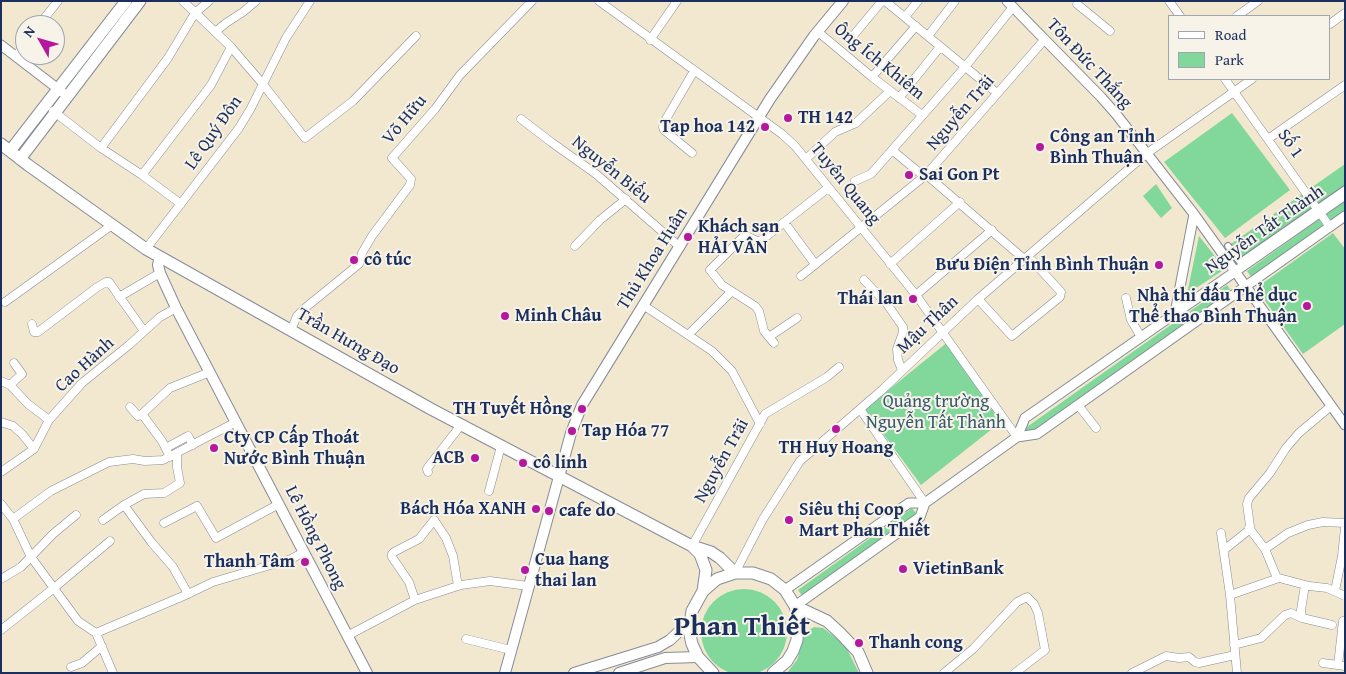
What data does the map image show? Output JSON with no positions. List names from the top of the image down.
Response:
{
  "streets": {
    "main road": ["Thủ Khoa Huân", "Trần Hưng Đạo", "Lê Hồng Phong"],
    "street": [
      "Ông Ích Khiêm",
      "Tôn Đức Thắng",
      "Nguyễn Trãi",
      "Võ Hữu",
      "Lê Quý Đôn",
      "Số 1",
      "Nguyễn Biểu",
      "Tuyên Quang",
      "Nguyễn Tất Thành",
      "Mậu Thân",
      "Cao Hành"
    ]
  },
  "crossings": [
    ["Ông Ích Khiêm", "Thủ Khoa Huân"],
    ["Tôn Đức Thắng", "Nguyễn Trãi"],
    ["Tôn Đức Thắng", "Nguyễn Tất Thành"],
    ["Tôn Đức Thắng", "Mậu Thân"],
    ["Nguyễn Trãi", "Tuyên Quang"],
    ["Nguyễn Trãi", "Trần Hưng Đạo"],
    ["Võ Hữu", "Trần Hưng Đạo"],
    ["Lê Quý Đôn", "Trần Hưng Đạo"],
    ["Số 1", "Nguyễn Tất Thành"],
    ["Số 1", "Mậu Thân"],
    ["Nguyễn Biểu", "Thủ Khoa Huân"],
    ["Tuyên Quang", "Nguyễn Tất Thành"],
    ["Tuyên Quang", "Thủ Khoa Huân"],
    ["Tuyên Quang", "Mậu Thân"],
    ["Thủ Khoa Huân", "Trần Hưng Đạo"],
    ["Mậu Thân", "Trần Hưng Đạo"],
    ["Trần Hưng Đạo", "Lê Hồng Phong"],
    ["Cao Hành", "Lê Hồng Phong"]
  ],
  "districts": ["Phan Thiết"],
  "parks": ["Quảng trường Nguyễn Tất Thành"],
  "places": [
    "TH 142",
    "Tap hoa 142",
    "Công an Tỉnh Bình Thuận",
    "Sai Gon Pt",
    "Khách sạn HẢI VÂN",
    "cô túc",
    "Bưu Điện Tỉnh Bình Thuận",
    "Thái lan",
    "Nhà thi đấu Thể dục Thể thao Bình Thuận",
    "Minh Châu",
    "TH Tuyết Hồng",
    "TH Huy Hoang",
    "Tap Hóa 77",
    "Cty CP Cấp Thoát Nước Bình Thuận",
    "ACB",
    "cô linh",
    "Bách Hóa XANH",
    "cafe do",
    "Siêu thị Coop Mart Phan Thiết",
    "Thanh Tâm",
    "VietinBank",
    "Cua hang thai lan",
    "Thanh cong"
  ],
  "legend": ["Road", "Park"],
  "north": "top left"
}
